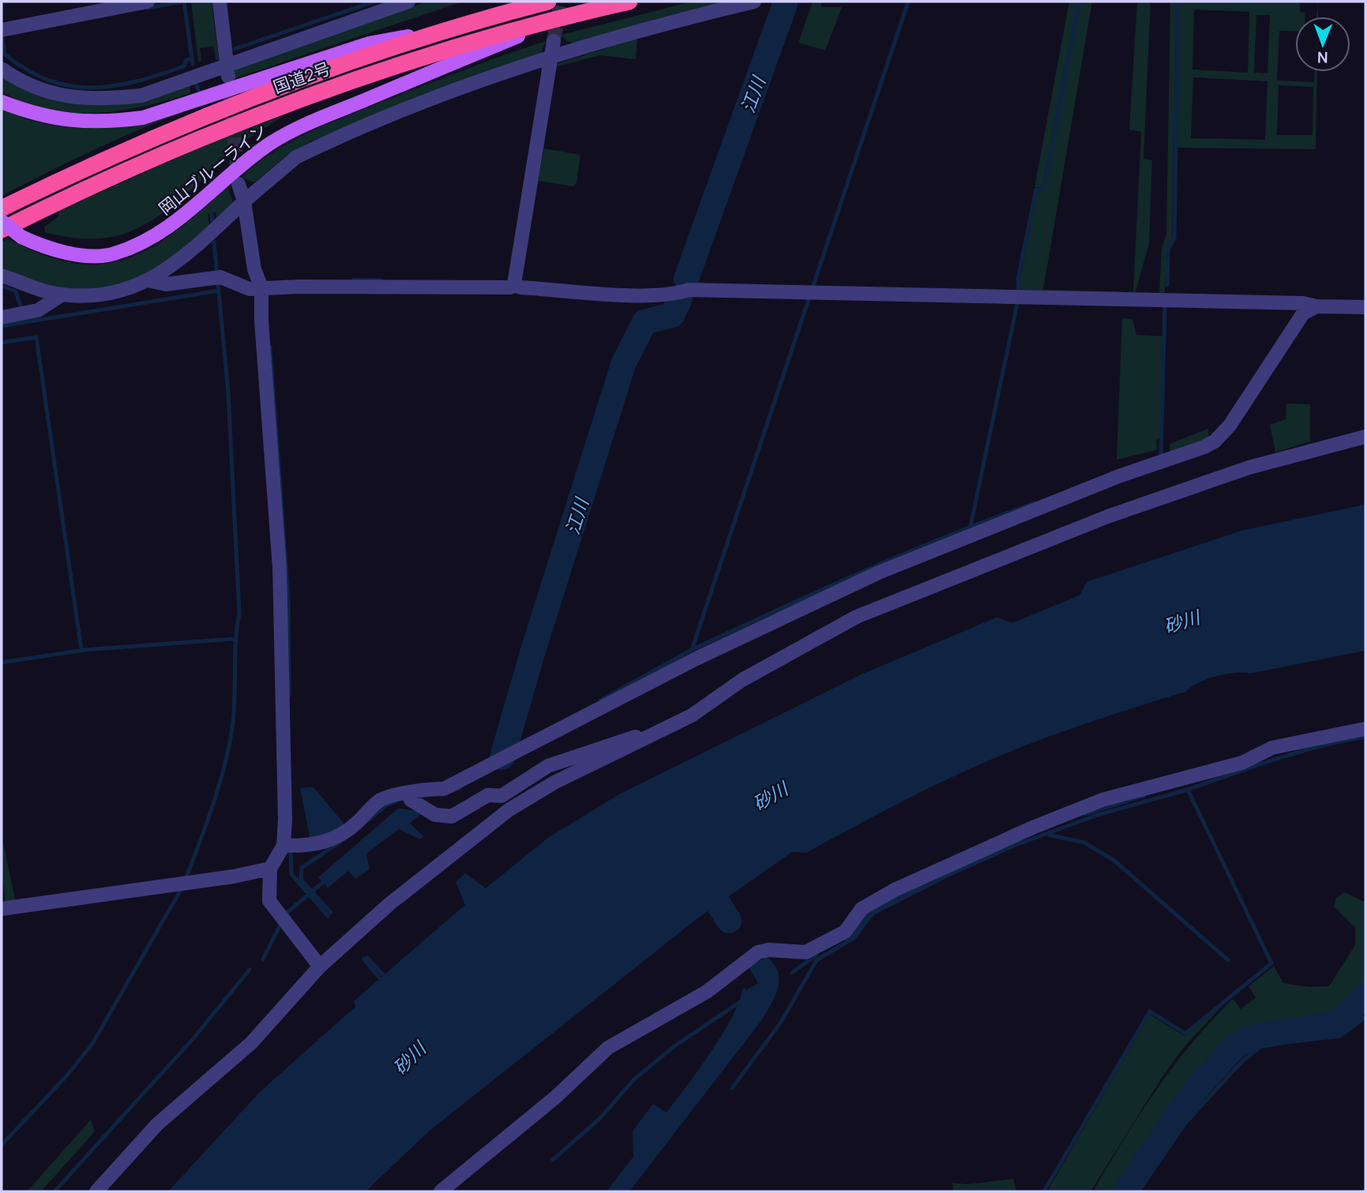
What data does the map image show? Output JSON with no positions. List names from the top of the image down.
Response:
{
  "streets": {
    "highway": ["国道2号"],
    "main road": ["岡山ブルーライン"]
  },
  "crossings": [
    ["国道2号", "岡山ブルーライン"]
  ],
  "water": ["江川", "砂川"],
  "north": "bottom"
}
